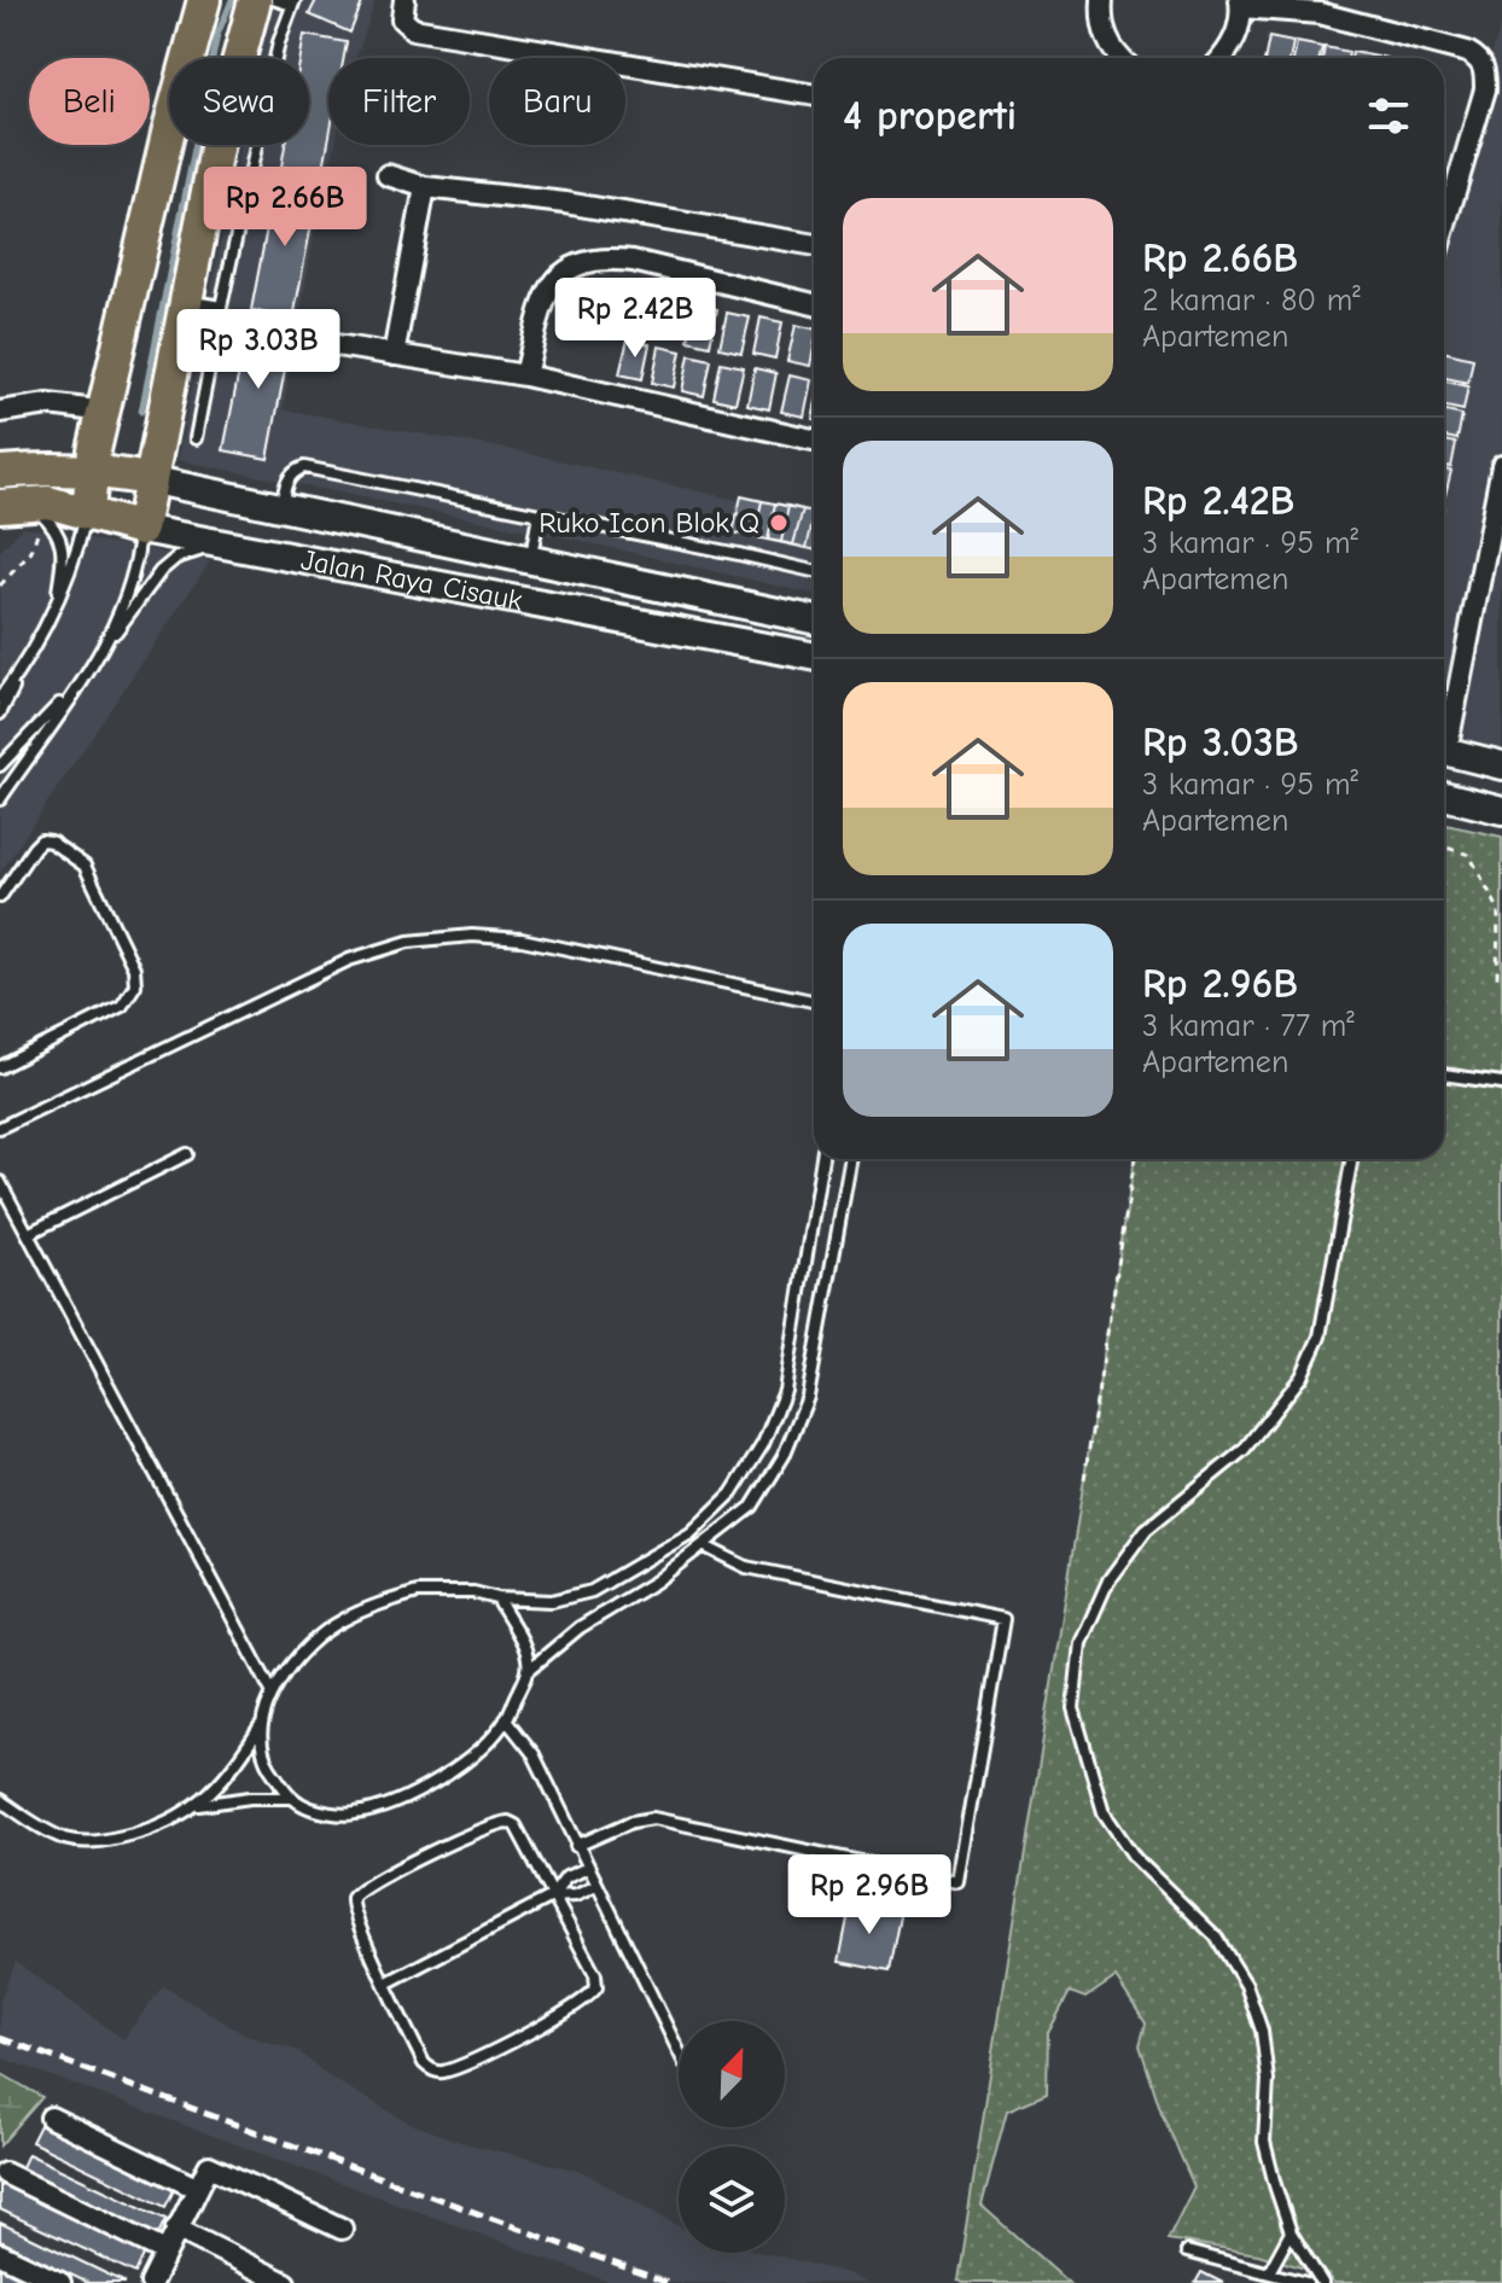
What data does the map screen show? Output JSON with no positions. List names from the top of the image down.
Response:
{
  "streets": {
    "main road": ["Jalan Raya Cisauk"]
  },
  "places": ["Ruko Icon Blok Q"],
  "north": "top right",
  "page": {
    "chip": [
      "Beli",
      "Sewa",
      "Filter",
      "Baru"
    ],
    "heading": "4 properti",
    "price": [
      "Rp 2.66B",
      "Rp 2.42B",
      "Rp 3.03B",
      "Rp 2.96B"
    ],
    "list": [
      {
        "name": "Rp 2.66B",
        "note": "2 kamar · 80 m² · Apartemen"
      },
      {
        "name": "Rp 2.42B",
        "note": "3 kamar · 95 m² · Apartemen"
      },
      {
        "name": "Rp 3.03B",
        "note": "3 kamar · 95 m² · Apartemen"
      },
      {
        "name": "Rp 2.96B",
        "note": "3 kamar · 77 m² · Apartemen"
      }
    ]
  }
}
